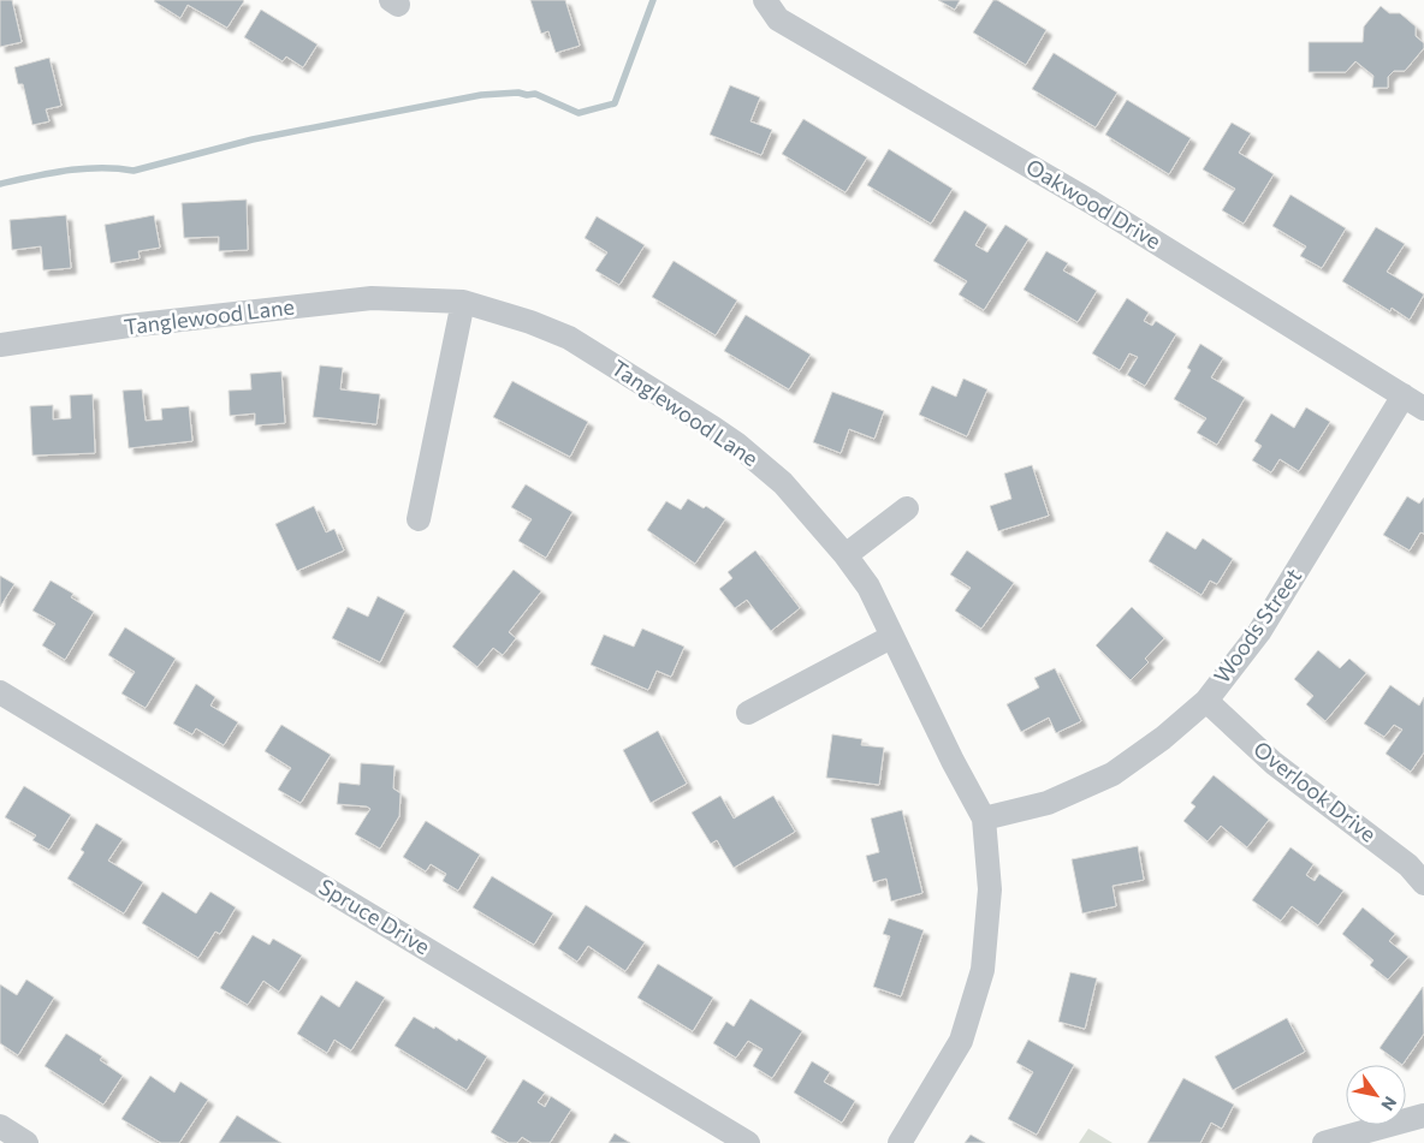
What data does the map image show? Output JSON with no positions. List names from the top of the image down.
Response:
{
  "streets": {
    "street": [
      "Oakwood Drive",
      "Tanglewood Lane",
      "Woods Street",
      "Overlook Drive",
      "Spruce Drive"
    ]
  },
  "crossings": [
    ["Oakwood Drive", "Woods Street"],
    ["Tanglewood Lane", "Woods Street"],
    ["Woods Street", "Overlook Drive"]
  ],
  "north": "bottom right"
}
